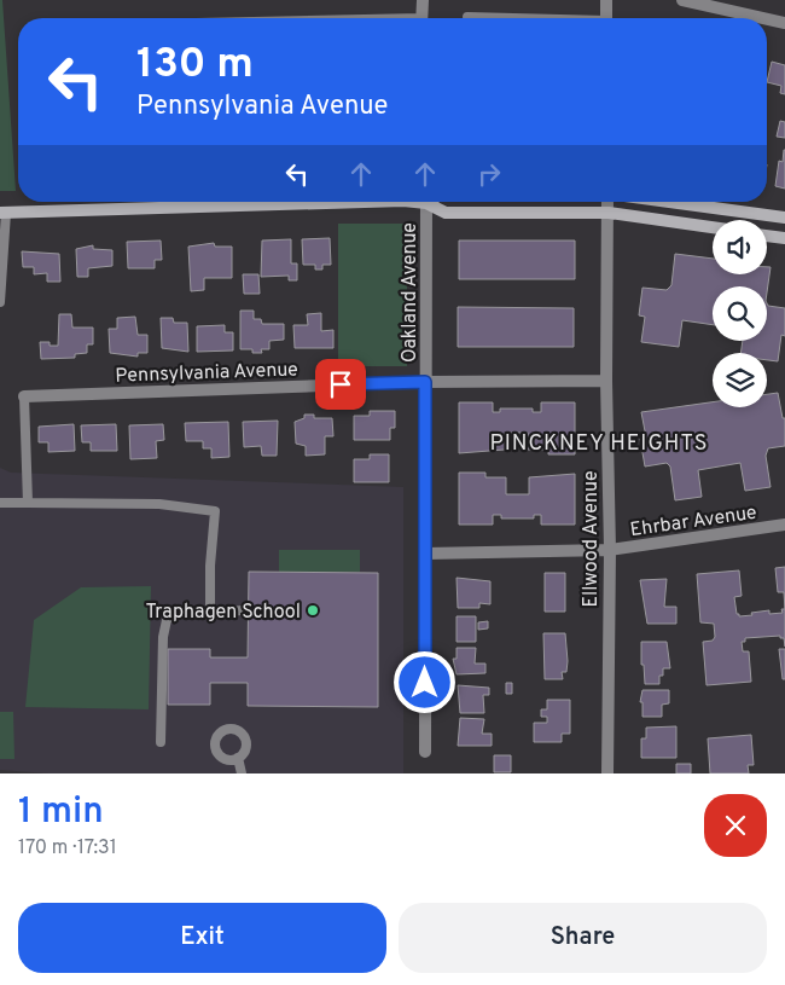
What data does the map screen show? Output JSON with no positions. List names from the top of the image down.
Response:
{
  "streets": {
    "street": [
      "Oakland Avenue",
      "Pennsylvania Avenue",
      "Ehrbar Avenue",
      "Ellwood Avenue"
    ]
  },
  "crossings": [
    ["Oakland Avenue", "Pennsylvania Avenue"],
    ["Oakland Avenue", "Ehrbar Avenue"],
    ["Pennsylvania Avenue", "Ellwood Avenue"],
    ["Ehrbar Avenue", "Ellwood Avenue"]
  ],
  "districts": ["PINCKNEY HEIGHTS"],
  "places": ["Traphagen School"],
  "page": {
    "turn": ["130 m", "Pennsylvania Avenue"],
    "heading": ["1 min", "170 m · 17:31"],
    "buttons": ["Exit", "Share"]
  }
}
